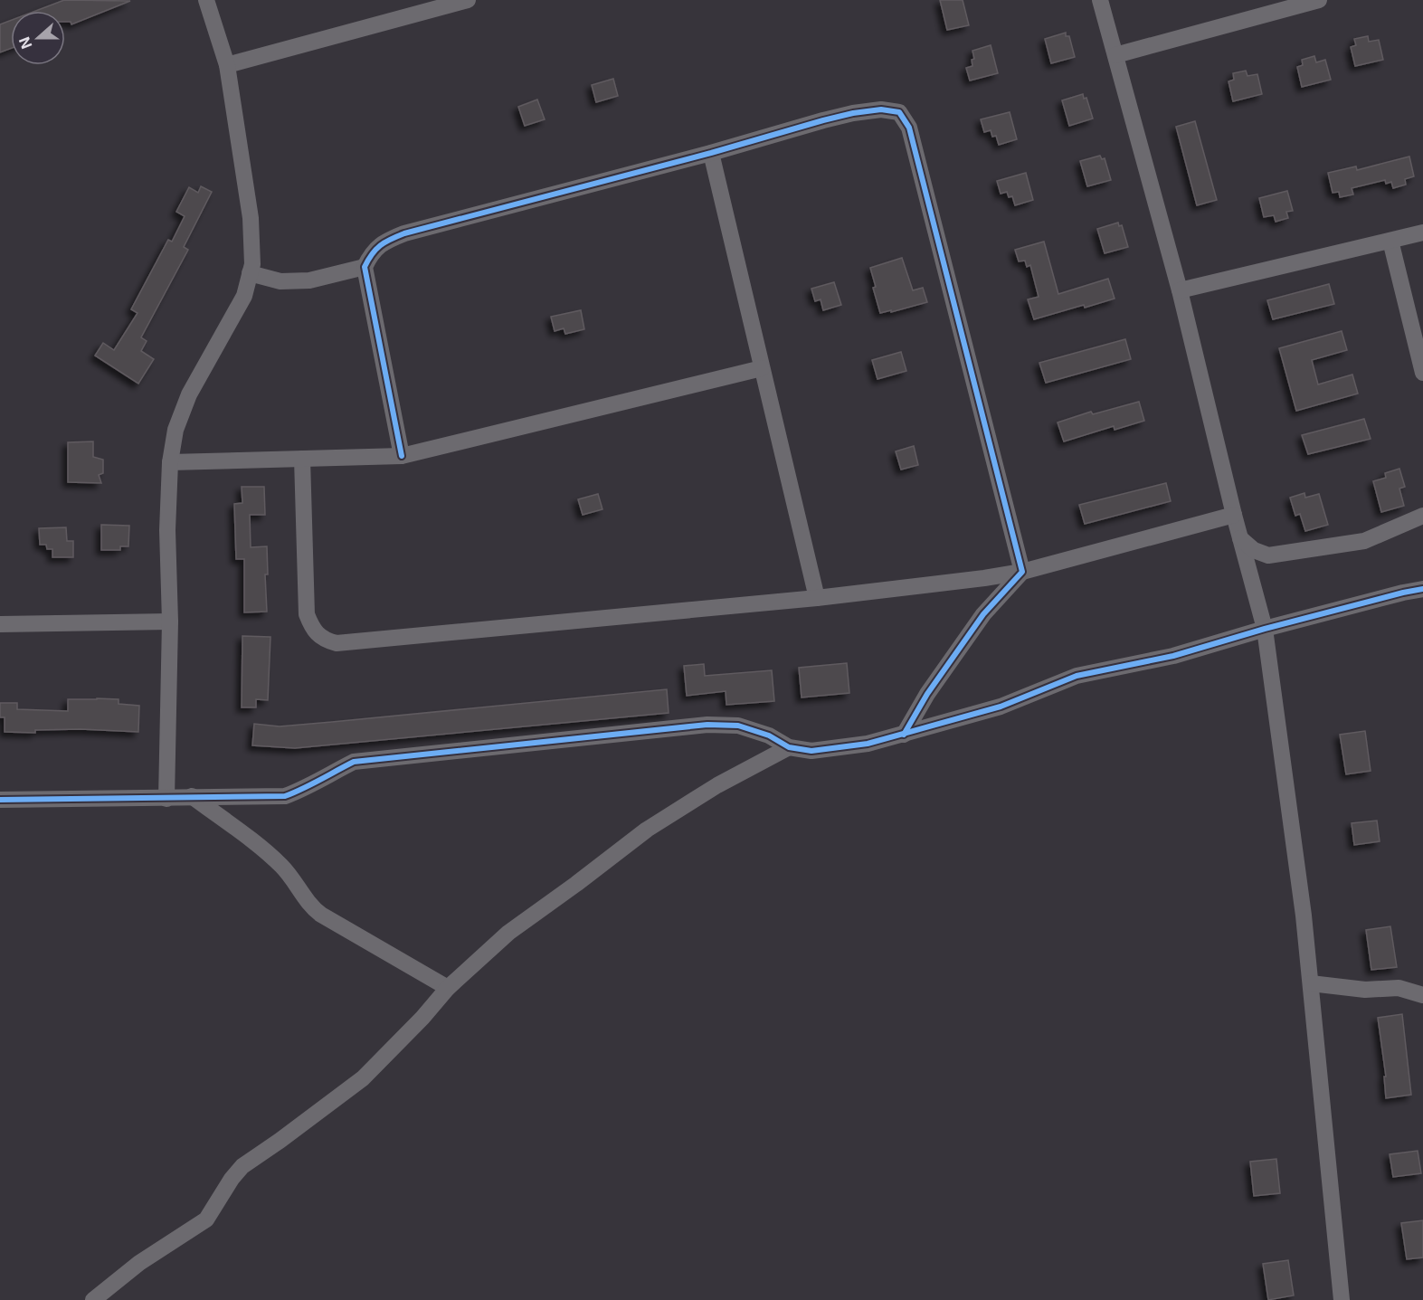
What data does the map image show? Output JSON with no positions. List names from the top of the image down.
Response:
{
  "north": "left"
}
